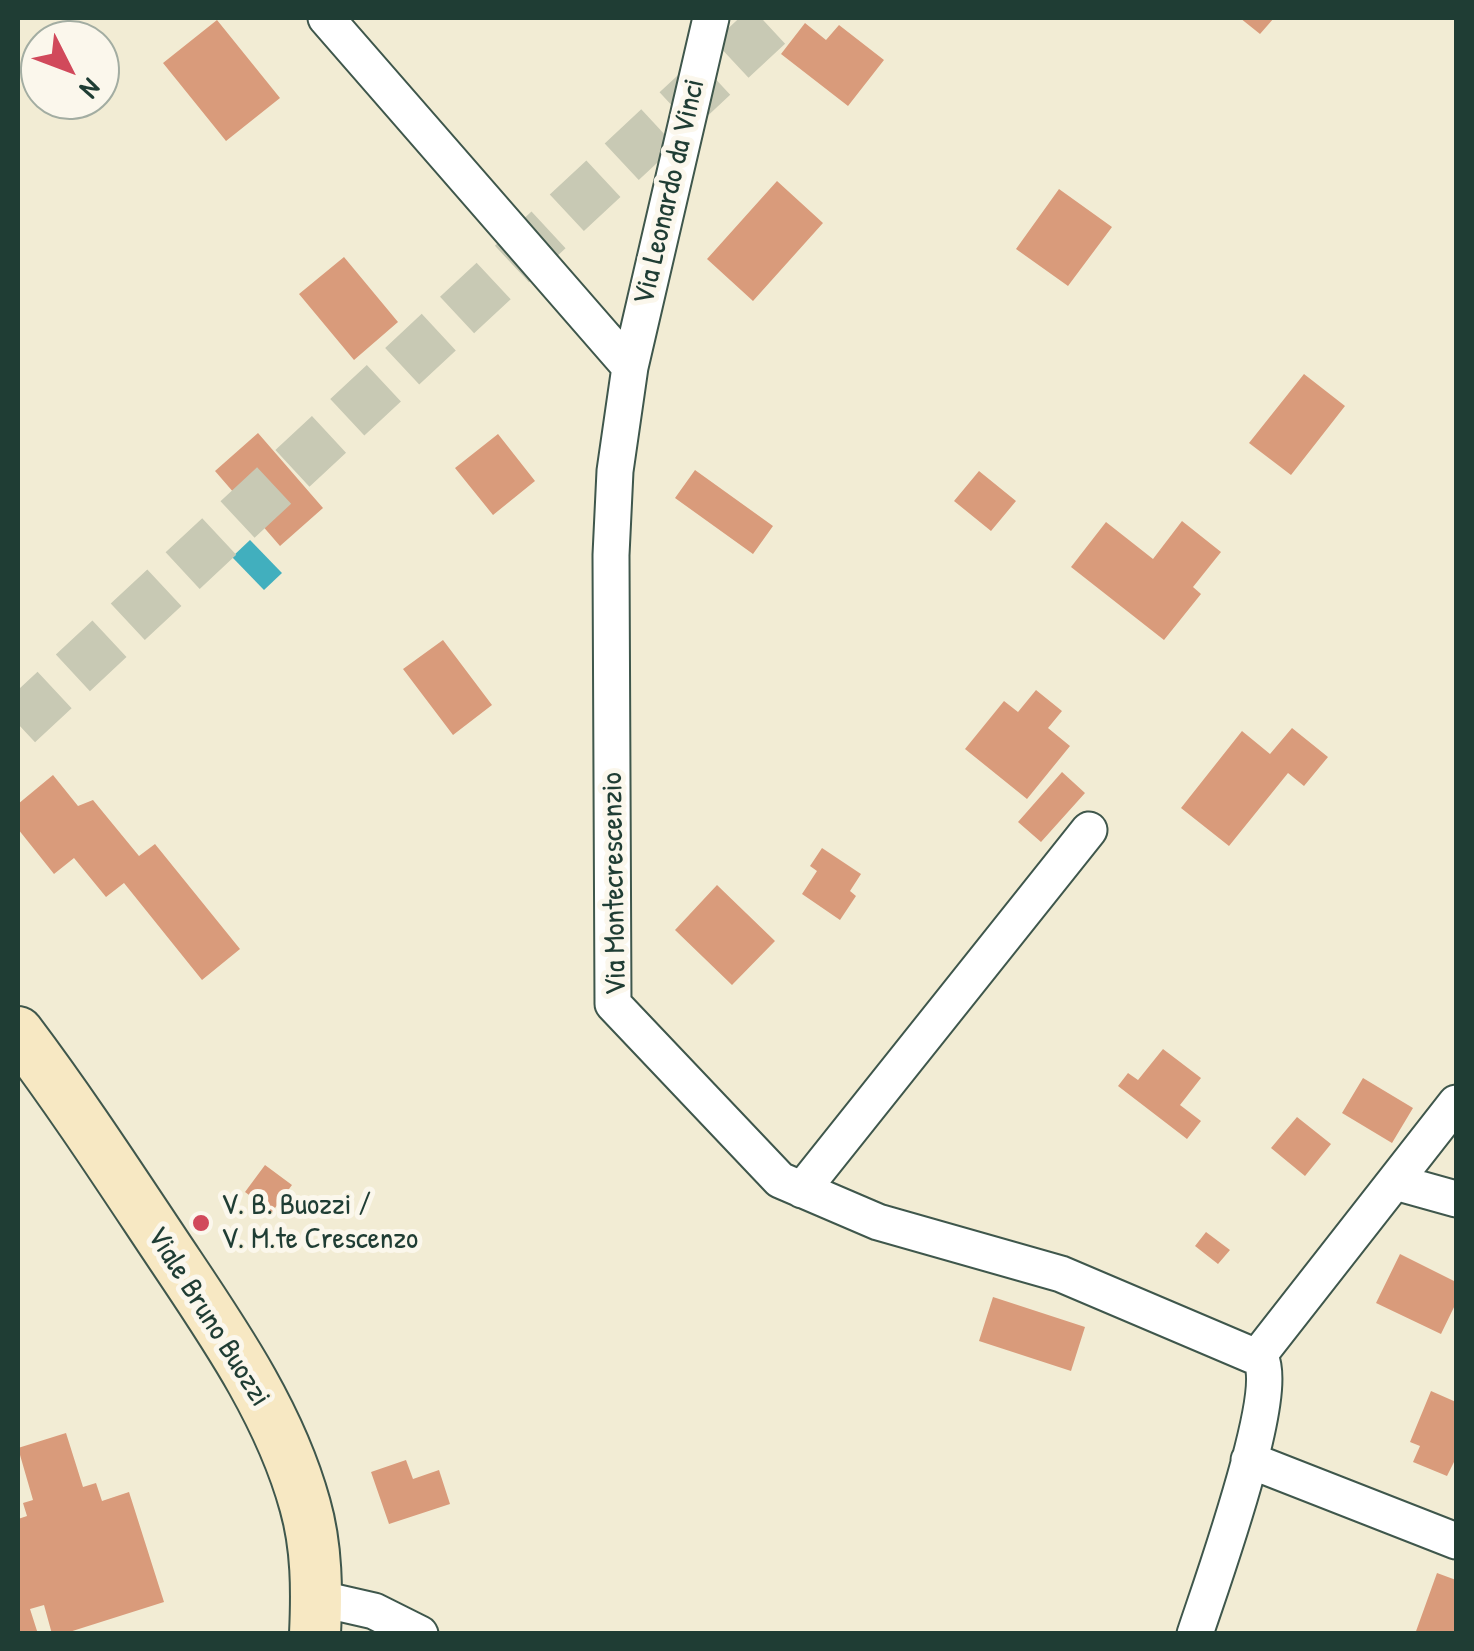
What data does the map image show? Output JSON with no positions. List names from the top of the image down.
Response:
{
  "streets": {
    "main road": ["Viale Bruno Buozzi"],
    "street": ["Via Leonardo da Vinci", "Via Montecrescenzio"]
  },
  "crossings": [
    ["Via Leonardo da Vinci", "Via Montecrescenzio"]
  ],
  "places": ["V. B. Buozzi / V. M.te Crescenzo"],
  "north": "bottom right"
}
